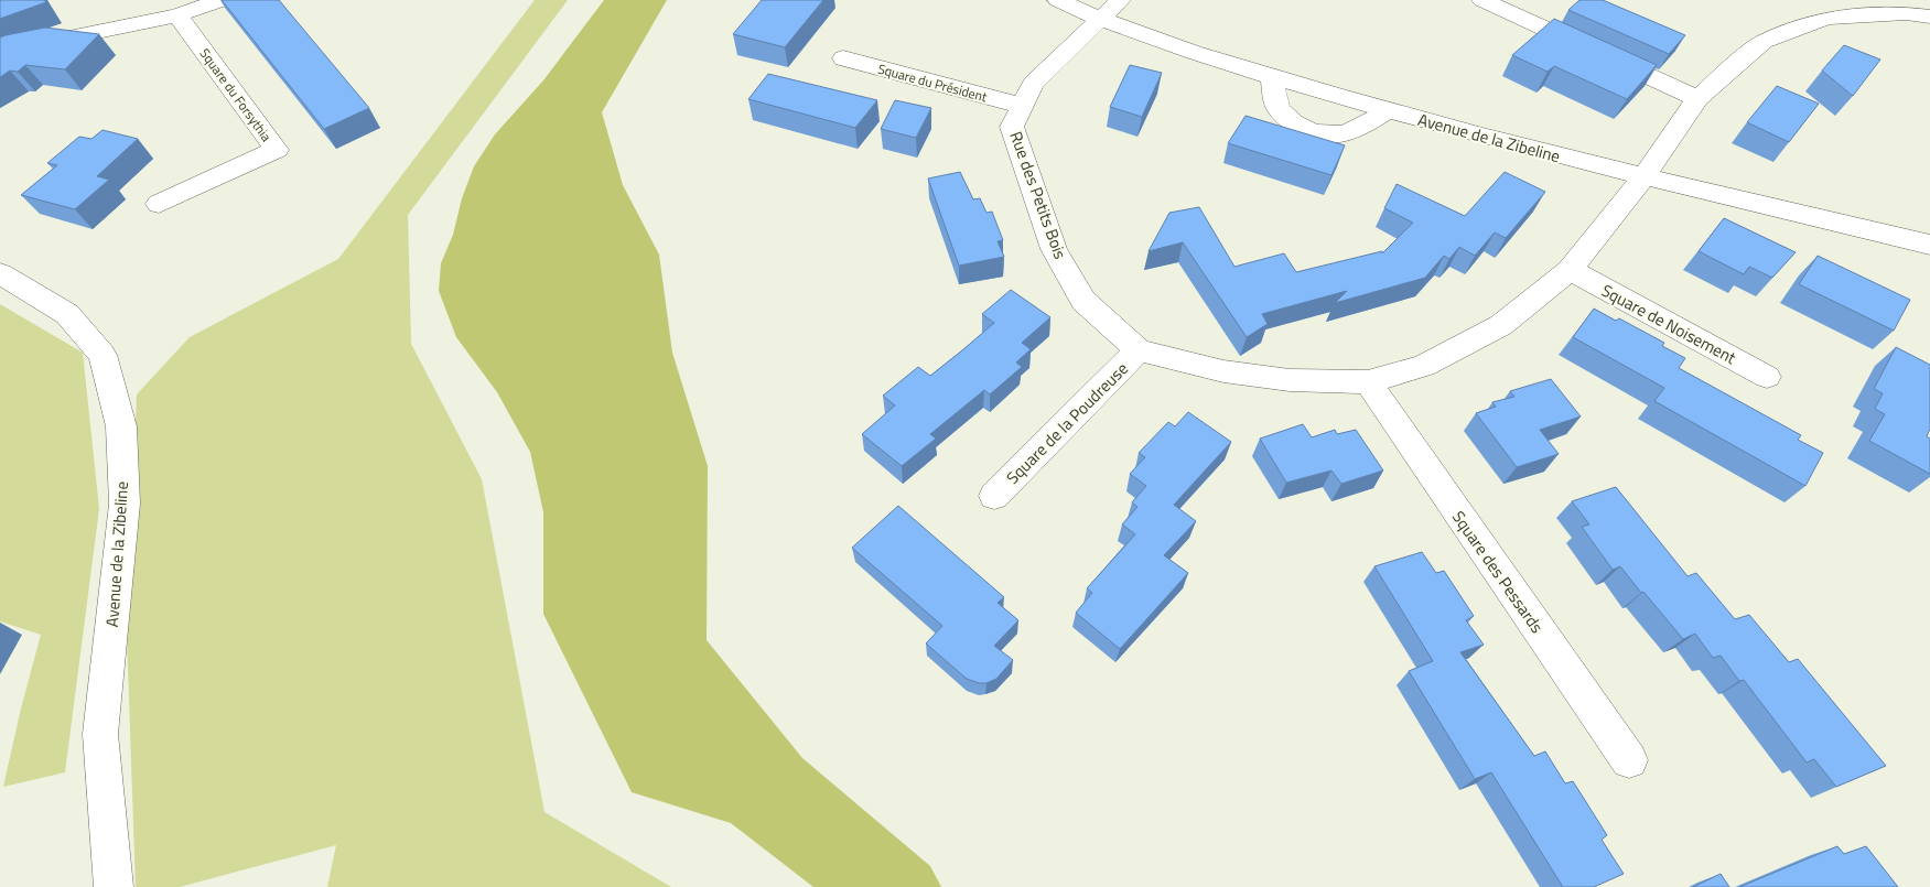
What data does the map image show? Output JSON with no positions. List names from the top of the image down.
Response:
{
  "streets": {
    "street": [
      "Square du Président",
      "Square du Forsythia",
      "Avenue de la Zibeline",
      "Rue des Petits Bois",
      "Square de Noisement",
      "Square de la Poudreuse",
      "Square des Pessards"
    ]
  },
  "crossings": [
    ["Square du Président", "Rue des Petits Bois"],
    ["Avenue de la Zibeline", "Rue des Petits Bois"],
    ["Rue des Petits Bois", "Square de Noisement"],
    ["Rue des Petits Bois", "Square de la Poudreuse"],
    ["Rue des Petits Bois", "Square des Pessards"]
  ]
}
